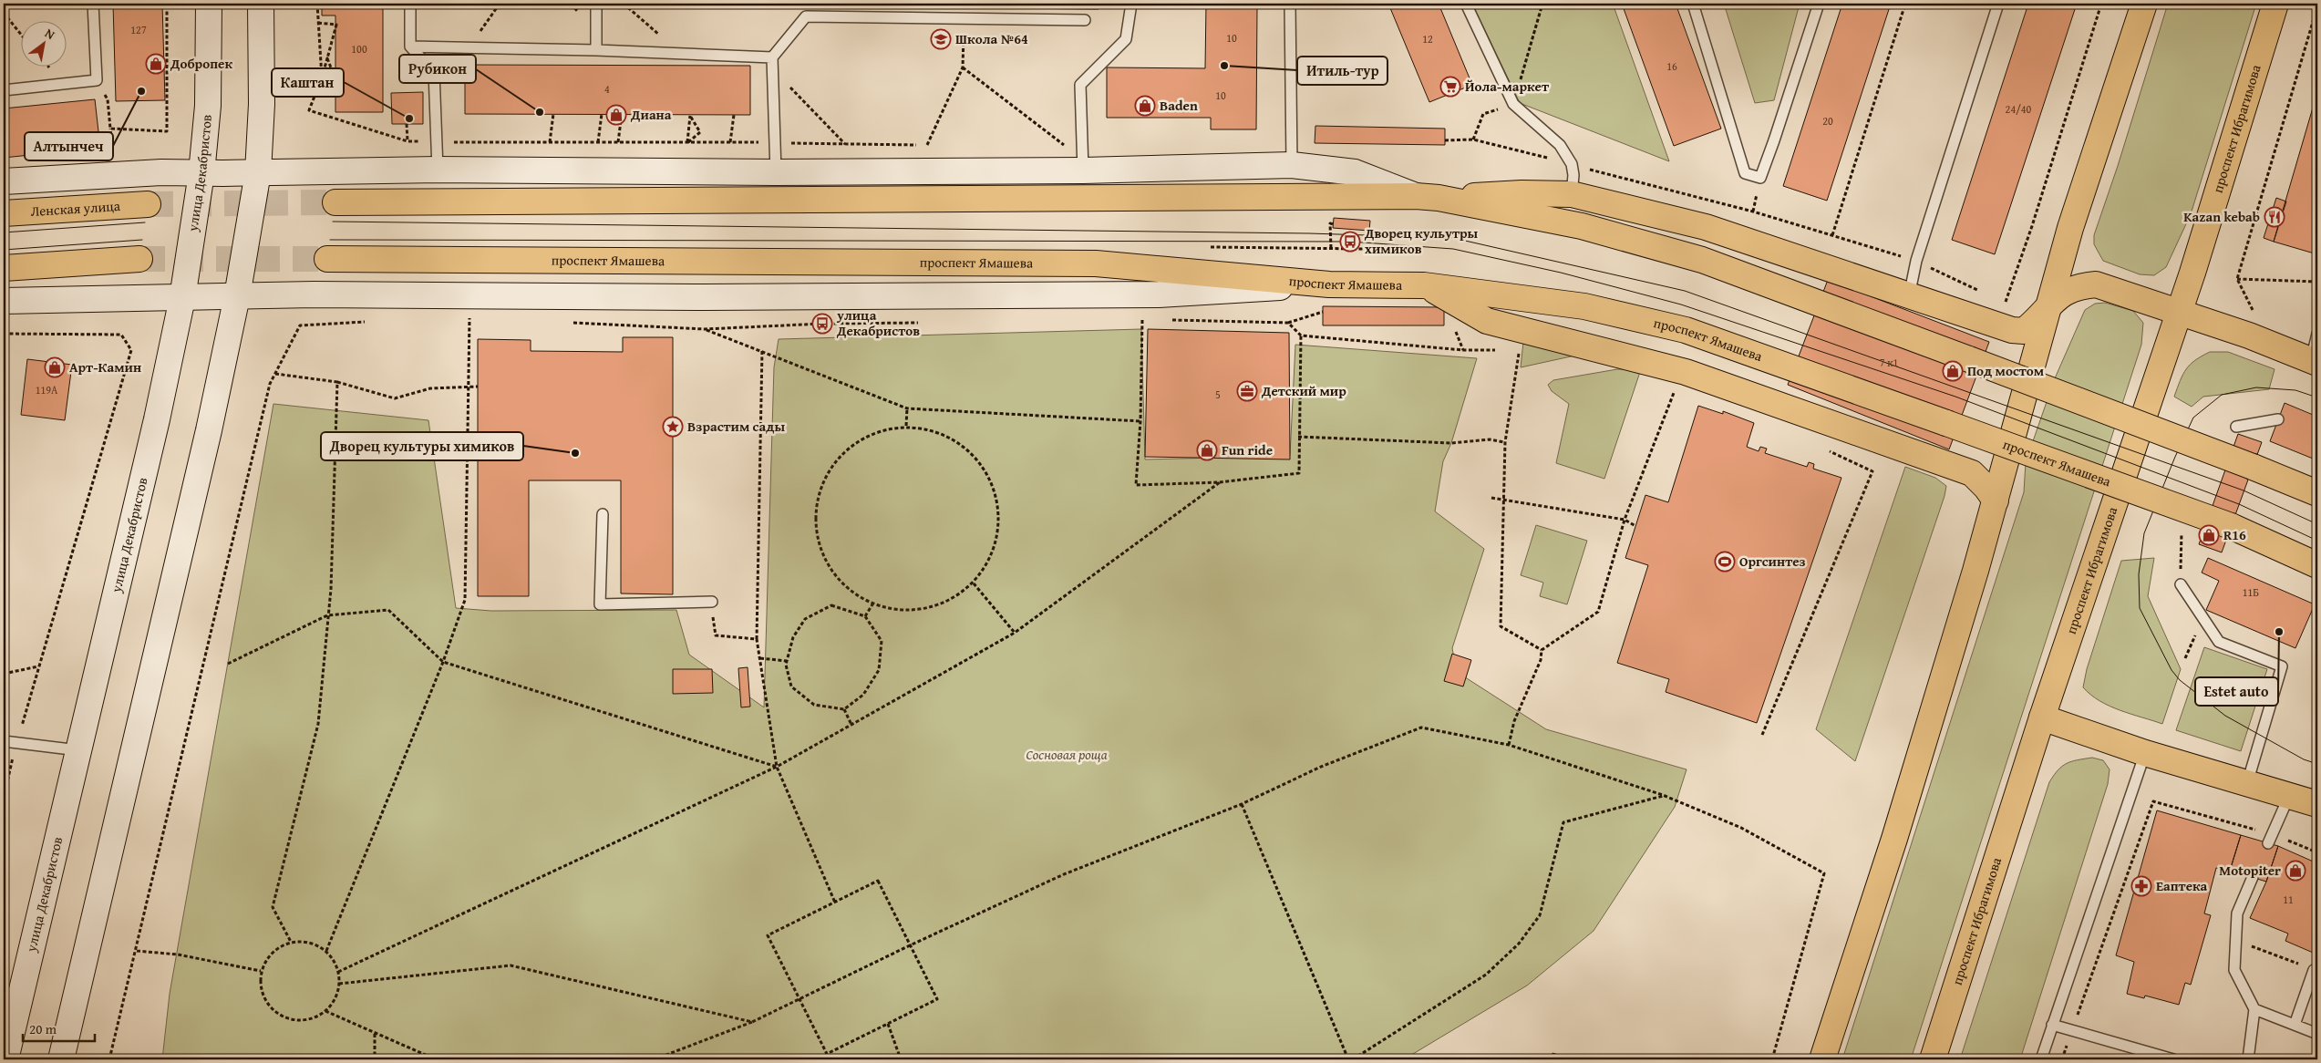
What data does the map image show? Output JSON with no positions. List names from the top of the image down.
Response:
{
  "streets": {
    "main road": [
      "проспект Ибрагимова",
      "улица Декабристов",
      "Ленская улица",
      "проспект Ямашева"
    ]
  },
  "parks": ["Сосновая роща"],
  "places": {
    "school or university": ["Школа №64"],
    "shop": [
      "Добропек",
      "Baden",
      "Диана",
      "Арт-Камин",
      "Под мостом",
      "Fun ride",
      "R16",
      "Motopiter"
    ],
    "other": [
      "Итиль-тур",
      "Алтынчеч",
      "Рубикон",
      "Каштан",
      "Дворец культуры химиков",
      "Estet auto"
    ],
    "supermarket": ["Йола-маркет"],
    "restaurant": ["Kazan kebab"],
    "bus stop": ["Дворец кульутры химиков", "улица Декабристов"],
    "office": ["Детский мир"],
    "place": ["Взрастим сады"],
    "sports": ["Оргсинтез"],
    "pharmacy": ["Еаптека"]
  },
  "house_numbers": [
    "127",
    "10",
    "12",
    "100",
    "16",
    "4",
    "10",
    "24/40",
    "20",
    "7 к1",
    "119А",
    "5",
    "11Б",
    "11"
  ],
  "scale_bar": "20 m",
  "north": "top right"
}
